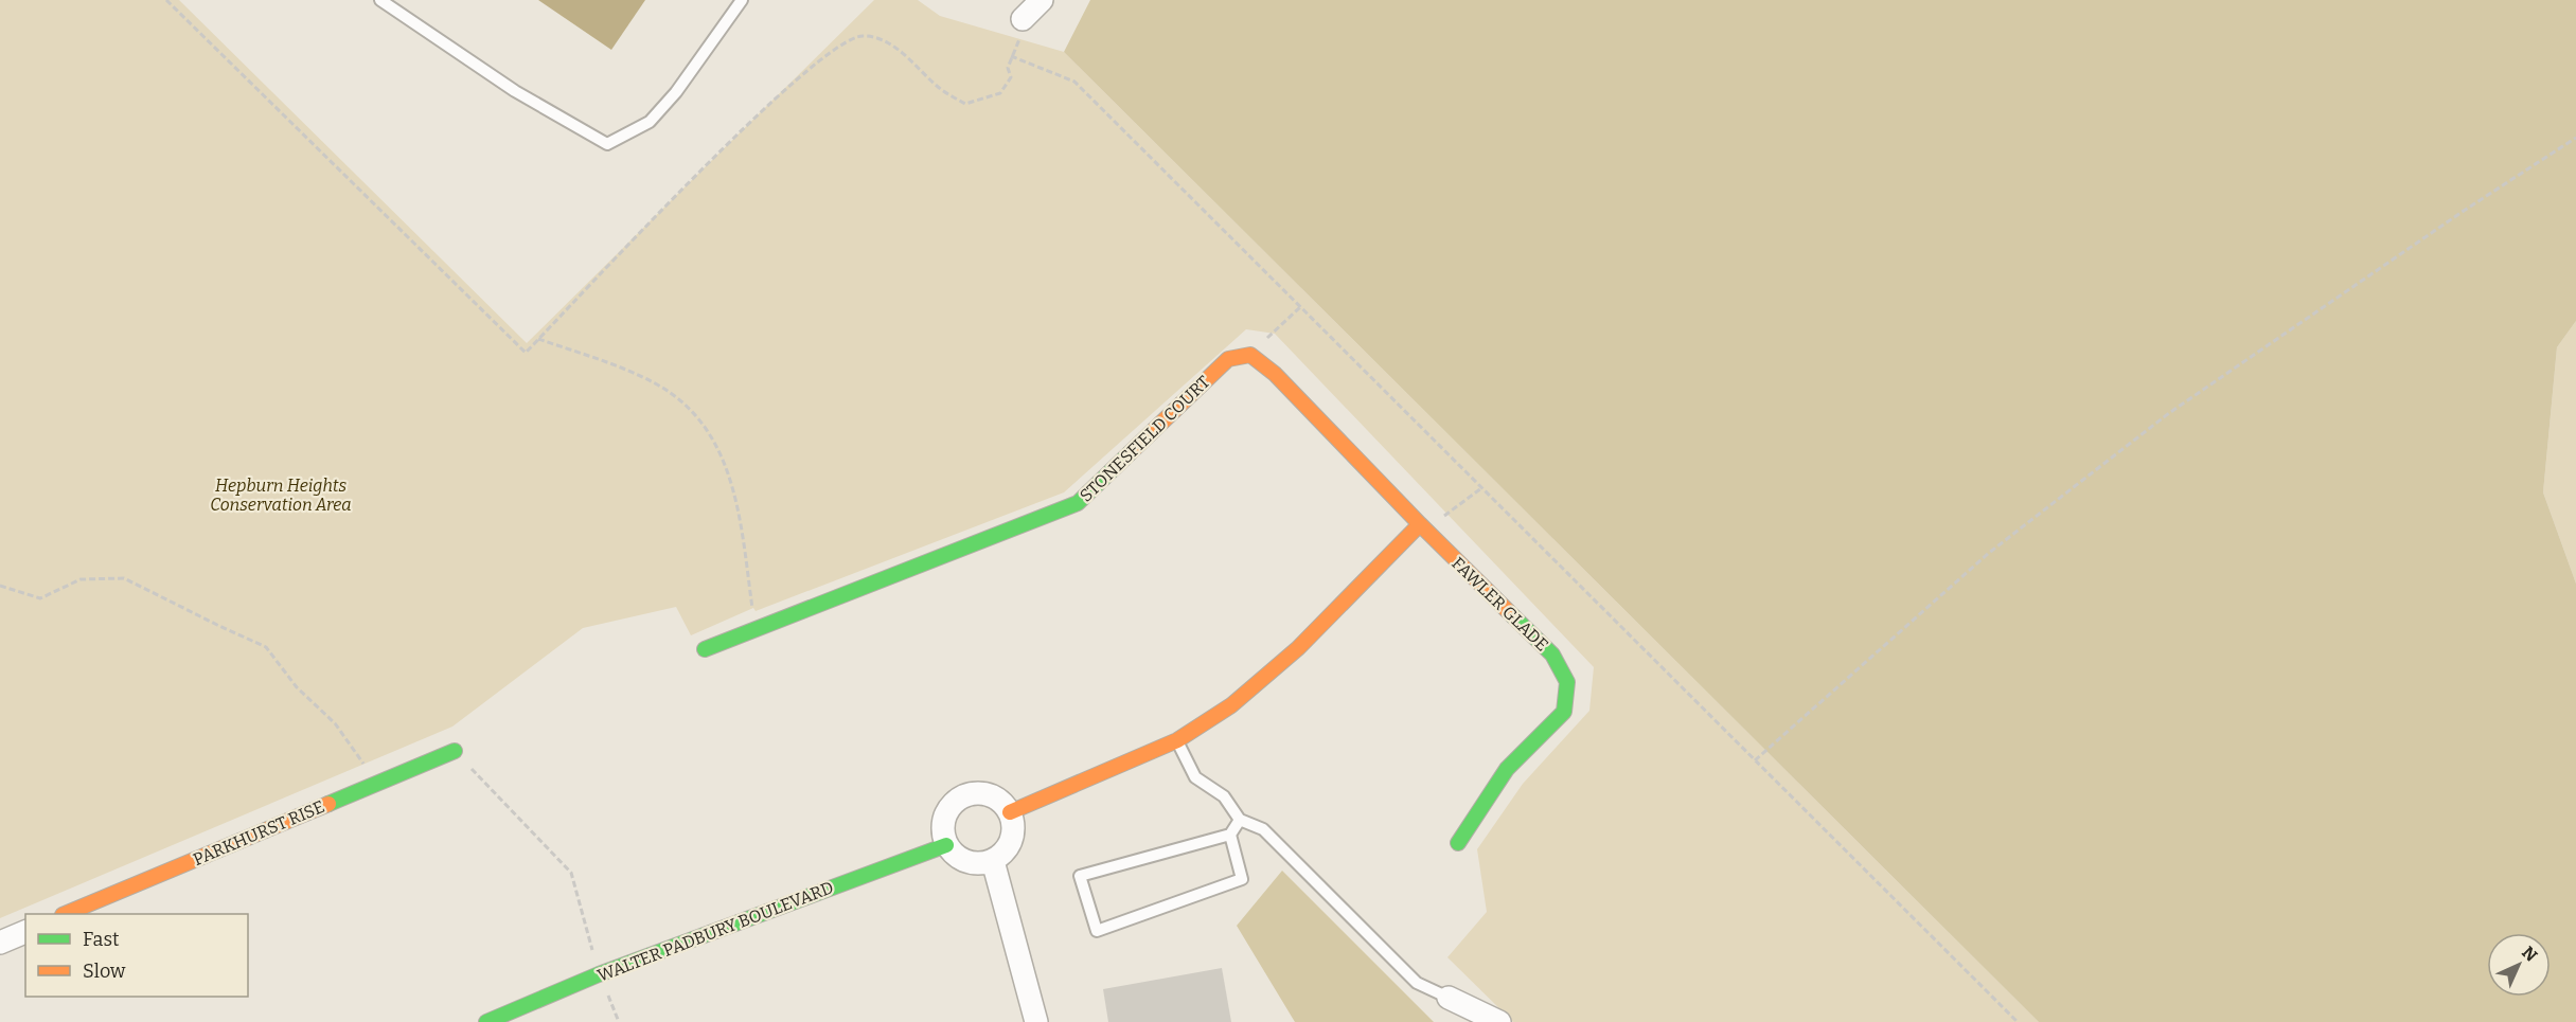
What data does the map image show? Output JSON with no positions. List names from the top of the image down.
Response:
{
  "streets": {
    "street": [
      "STONESFIELD COURT",
      "FAWLER GLADE",
      "PARKHURST RISE",
      "WALTER PADBURY BOULEVARD"
    ]
  },
  "parks": ["Hepburn Heights Conservation Area"],
  "legend": ["Fast", "Slow"],
  "north": "top right"
}
